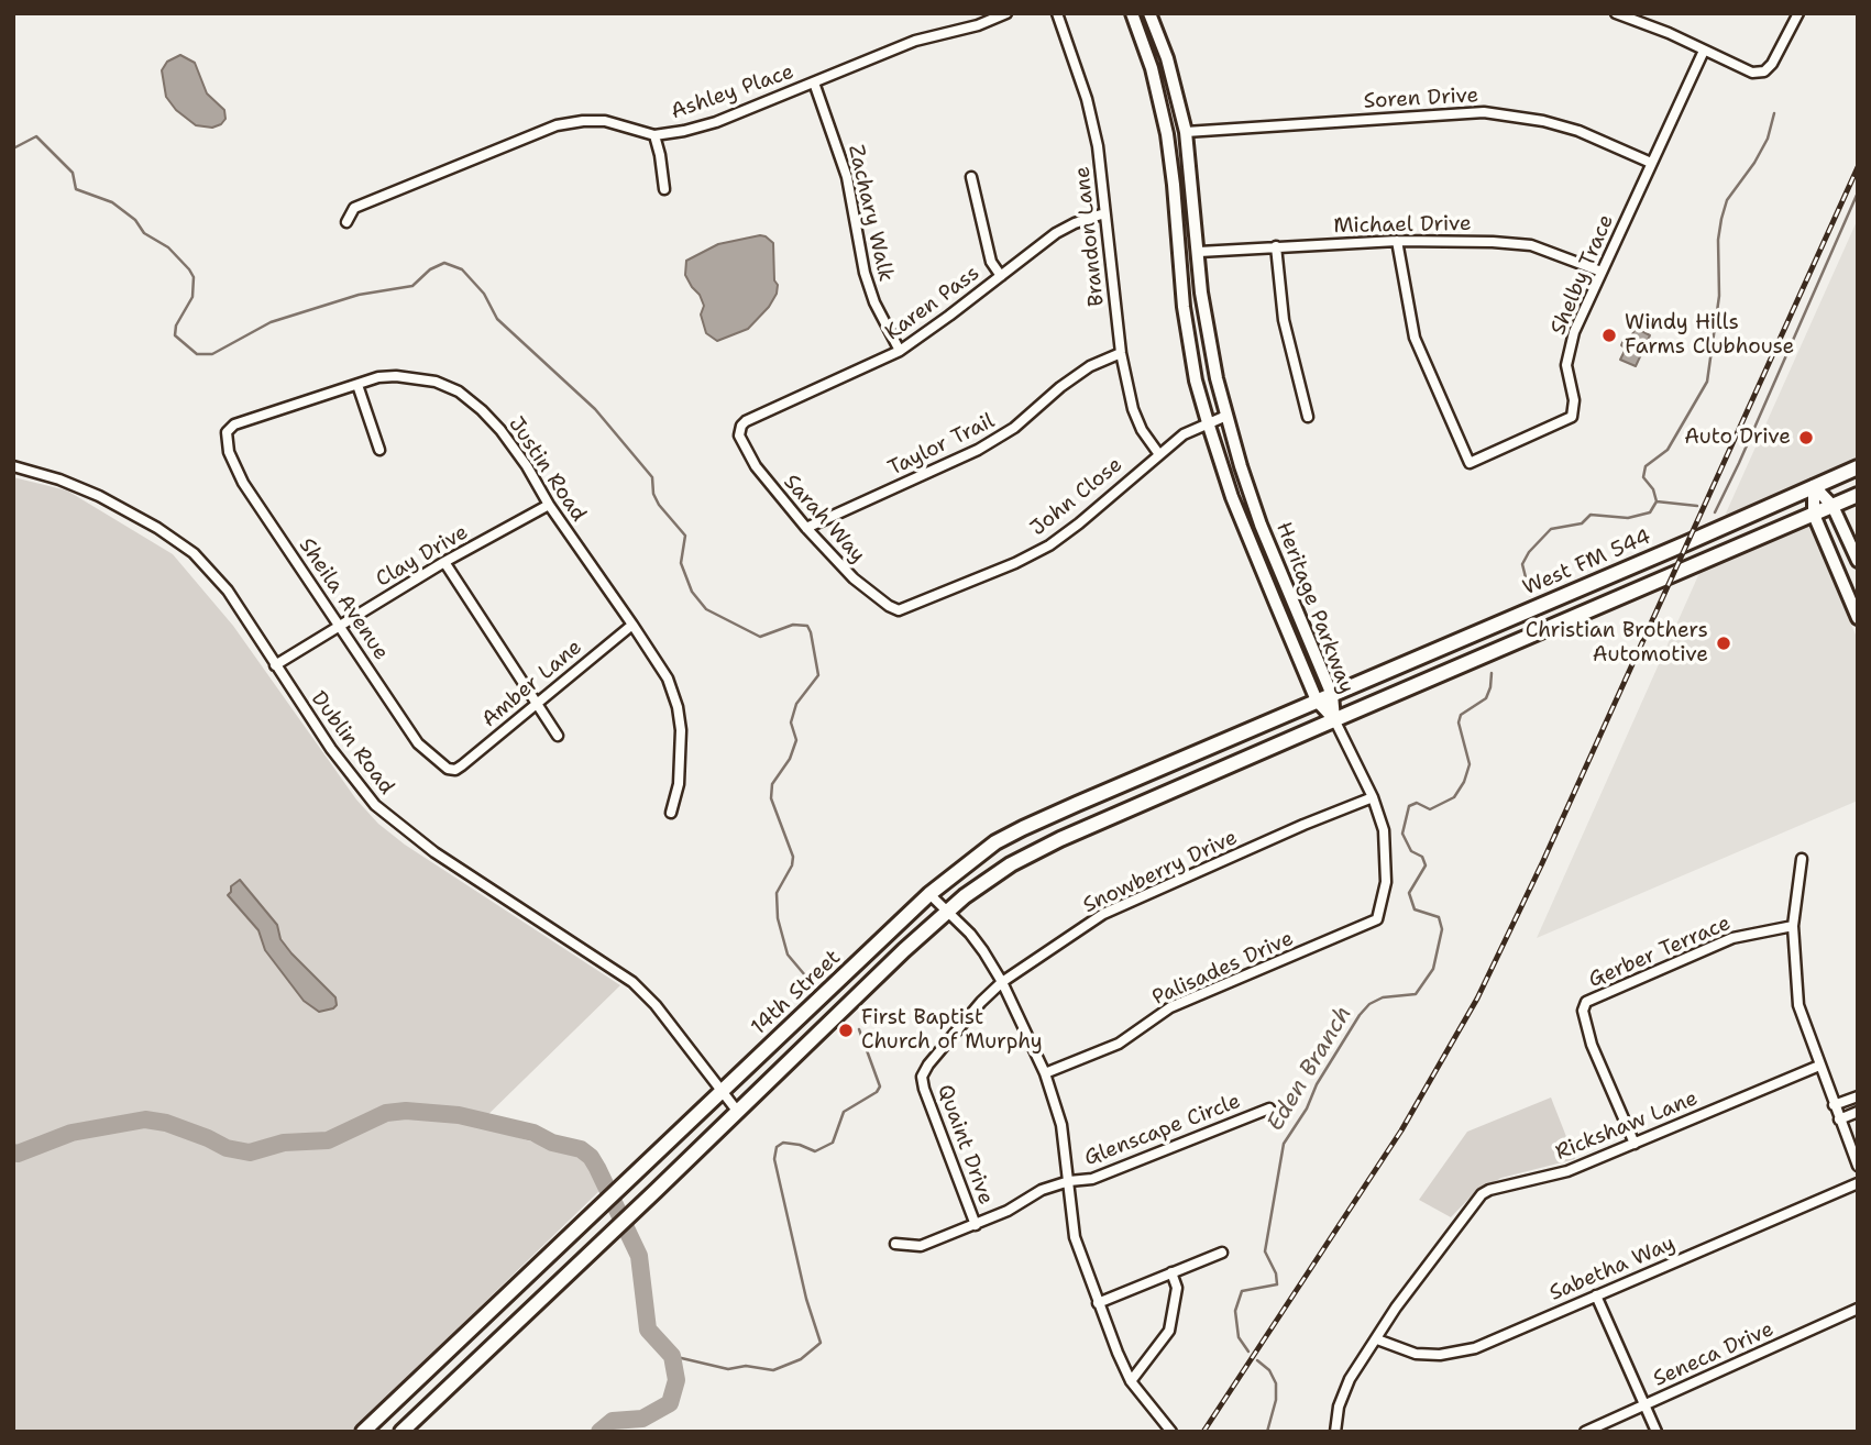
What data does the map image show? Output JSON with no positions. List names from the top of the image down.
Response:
{
  "streets": {
    "main road": ["West FM 544", "Heritage Parkway", "14th Street"],
    "street": [
      "Ashley Place",
      "Soren Drive",
      "Zachary Walk",
      "Michael Drive",
      "Brandon Lane",
      "Shelby Trace",
      "Karen Pass",
      "Taylor Trail",
      "Justin Road",
      "John Close",
      "Sarah Way",
      "Clay Drive",
      "Sheila Avenue",
      "Amber Lane",
      "Dublin Road",
      "Snowberry Drive",
      "Gerber Terrace",
      "Palisades Drive",
      "Rickshaw Lane",
      "Glenscape Circle",
      "Quaint Drive",
      "Sabetha Way",
      "Seneca Drive"
    ]
  },
  "crossings": [
    ["Ashley Place", "Zachary Walk"],
    ["Soren Drive", "Shelby Trace"],
    ["Soren Drive", "Heritage Parkway"],
    ["Zachary Walk", "Karen Pass"],
    ["Michael Drive", "Shelby Trace"],
    ["Michael Drive", "Heritage Parkway"],
    ["Brandon Lane", "Karen Pass"],
    ["Brandon Lane", "Taylor Trail"],
    ["Brandon Lane", "John Close"],
    ["Karen Pass", "Sarah Way"],
    ["Taylor Trail", "Sarah Way"],
    ["Justin Road", "Clay Drive"],
    ["Justin Road", "Sheila Avenue"],
    ["Justin Road", "Amber Lane"],
    ["John Close", "Sarah Way"],
    ["John Close", "Heritage Parkway"],
    ["Clay Drive", "Sheila Avenue"],
    ["Clay Drive", "Dublin Road"],
    ["West FM 544", "Heritage Parkway"],
    ["West FM 544", "14th Street"],
    ["Sheila Avenue", "Amber Lane"],
    ["Heritage Parkway", "14th Street"],
    ["Dublin Road", "14th Street"],
    ["Snowberry Drive", "Palisades Drive"],
    ["Snowberry Drive", "Quaint Drive"],
    ["Gerber Terrace", "Rickshaw Lane"],
    ["Rickshaw Lane", "Sabetha Way"],
    ["Glenscape Circle", "Quaint Drive"]
  ],
  "water": ["Eden Branch"],
  "places": [
    "Windy Hills Farms Clubhouse",
    "Auto Drive",
    "Christian Brothers Automotive",
    "First Baptist Church of Murphy"
  ]
}
